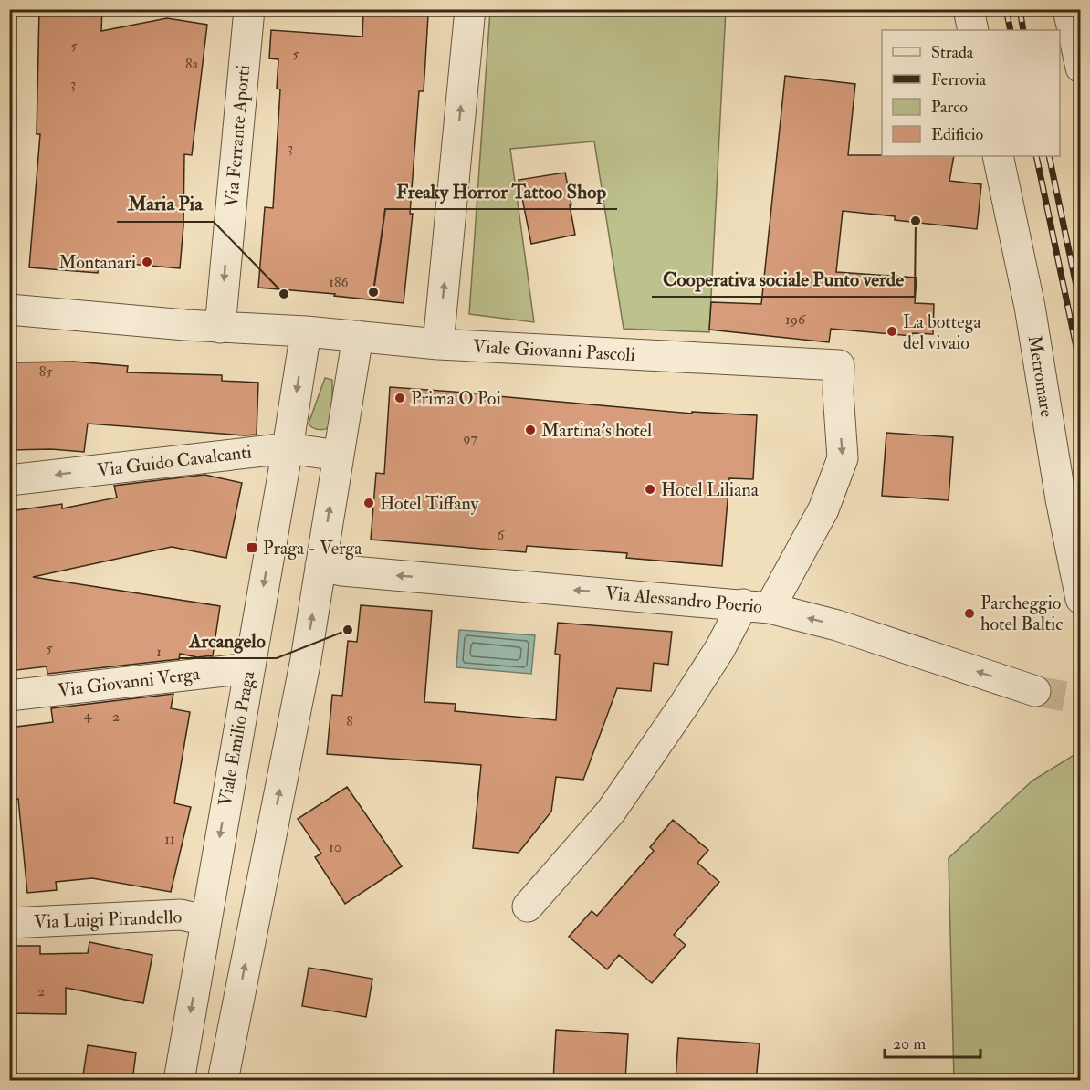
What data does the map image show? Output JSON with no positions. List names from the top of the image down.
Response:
{
  "streets": {
    "street": [
      "Via Ferrante Aporti",
      "Viale Giovanni Pascoli",
      "Metromare",
      "Via Guido Cavalcanti",
      "Via Alessandro Poerio",
      "Via Giovanni Verga",
      "Viale Emilio Praga",
      "Via Luigi Pirandello"
    ]
  },
  "crossings": [
    ["Via Ferrante Aporti", "Viale Giovanni Pascoli"],
    ["Viale Giovanni Pascoli", "Via Alessandro Poerio"],
    ["Viale Giovanni Pascoli", "Viale Emilio Praga"],
    ["Via Guido Cavalcanti", "Viale Emilio Praga"],
    ["Via Giovanni Verga", "Viale Emilio Praga"],
    ["Viale Emilio Praga", "Via Luigi Pirandello"]
  ],
  "one_way": ["Via Guido Cavalcanti", "Via Alessandro Poerio"],
  "places": {
    "other": [
      "Cooperativa sociale Punto verde",
      "Montanari",
      "Freaky Horror Tattoo Shop",
      "Maria Pia",
      "La bottega del vivaio",
      "Prima O Poi",
      "Martina's hotel",
      "Hotel Liliana",
      "Hotel Tiffany",
      "Parcheggio hotel Baltic",
      "Arcangelo"
    ],
    "transit": ["Praga - Verga"]
  },
  "house_numbers": [
    "5",
    "5",
    "8a",
    "3",
    "3",
    "186",
    "196",
    "85",
    "97",
    "6",
    "5",
    "1",
    "4",
    "2",
    "8",
    "11",
    "10",
    "2"
  ],
  "legend": [
    "Strada",
    "Ferrovia",
    "Parco",
    "Edificio"
  ],
  "scale_bar": "20 m"
}
